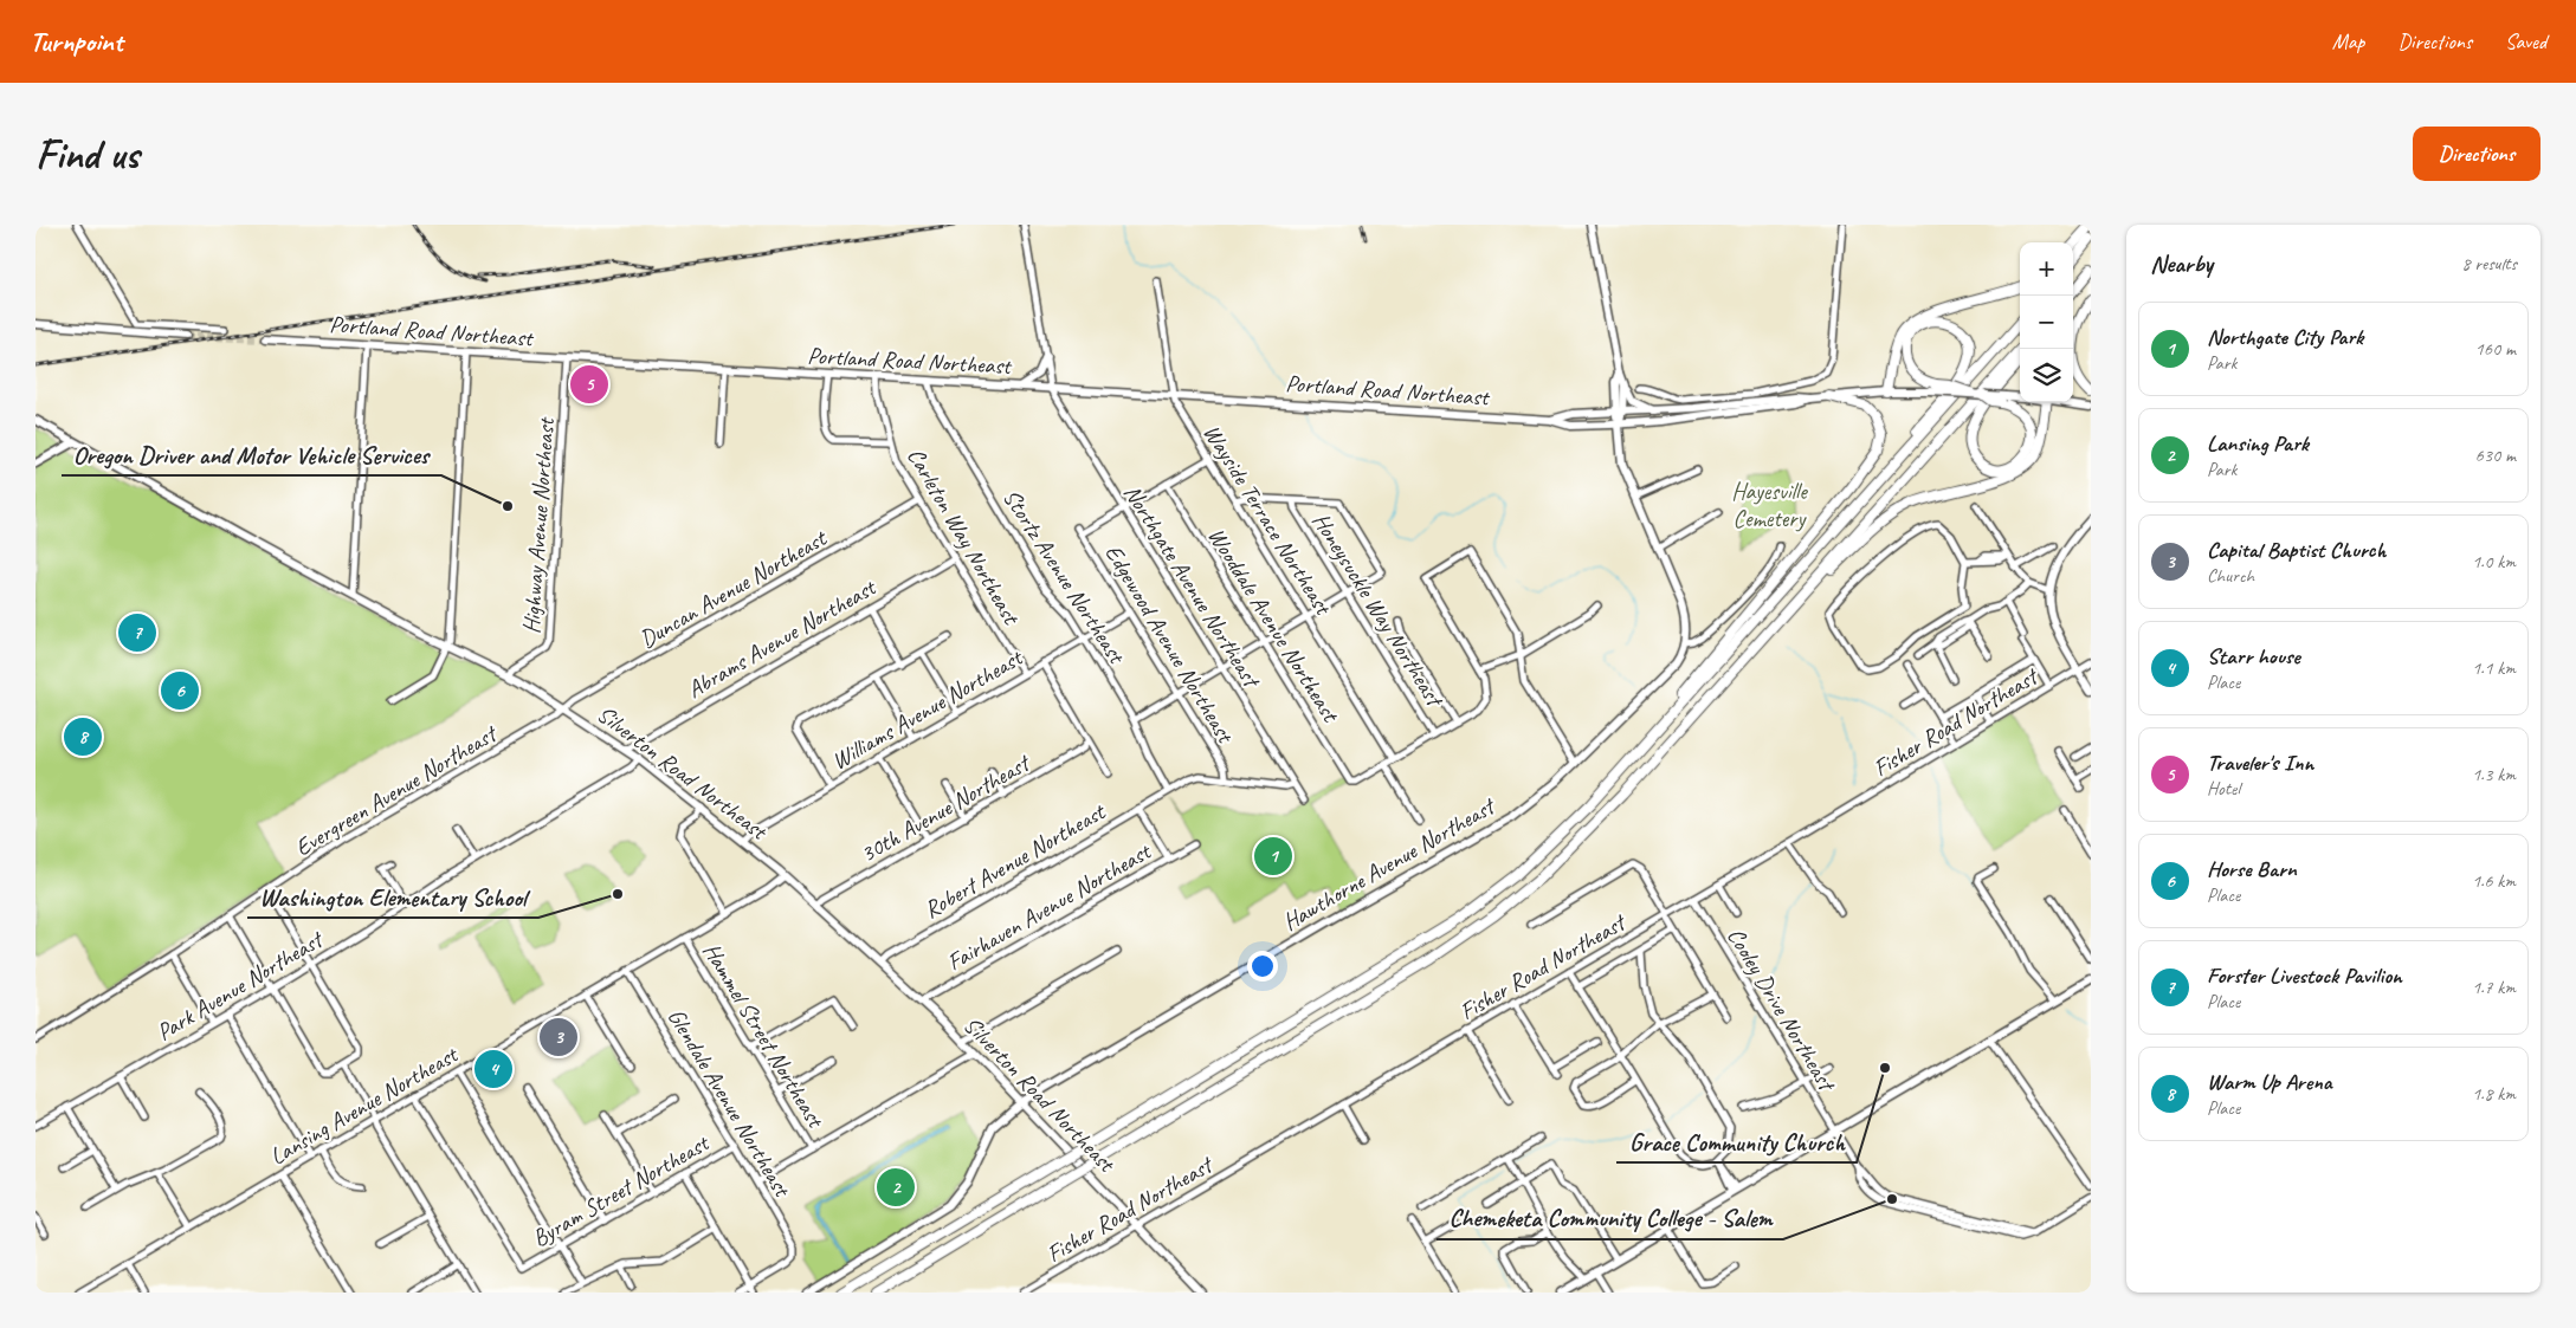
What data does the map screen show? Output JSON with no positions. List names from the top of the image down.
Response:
{
  "streets": {
    "main road": ["Portland Road Northeast", "Silverton Road Northeast", "Hawthorne Avenue Northeast"],
    "street": [
      "Wayside Terrace Northeast",
      "Highway Avenue Northeast",
      "Carleton Way Northeast",
      "Stortz Avenue Northeast",
      "Northgate Avenue Northeast",
      "Duncan Avenue Northeast",
      "Honeysuckle Way Northeast",
      "Wooddale Avenue Northeast",
      "Abrams Avenue Northeast",
      "Edgewood Avenue Northeast",
      "Williams Avenue Northeast",
      "Fisher Road Northeast",
      "Evergreen Avenue Northeast",
      "30th Avenue Northeast",
      "Robert Avenue Northeast",
      "Fairhaven Avenue Northeast",
      "Park Avenue Northeast",
      "Cooley Drive Northeast",
      "Hammel Street Northeast",
      "Glendale Avenue Northeast",
      "Lansing Avenue Northeast",
      "Byram Street Northeast"
    ]
  },
  "crossings": [
    ["Portland Road Northeast", "Wayside Terrace Northeast"],
    ["Portland Road Northeast", "Highway Avenue Northeast"],
    ["Portland Road Northeast", "Carleton Way Northeast"],
    ["Portland Road Northeast", "Stortz Avenue Northeast"],
    ["Portland Road Northeast", "Northgate Avenue Northeast"],
    ["Highway Avenue Northeast", "Silverton Road Northeast"],
    ["Carleton Way Northeast", "Duncan Avenue Northeast"],
    ["Carleton Way Northeast", "Abrams Avenue Northeast"],
    ["Carleton Way Northeast", "Williams Avenue Northeast"],
    ["Stortz Avenue Northeast", "Williams Avenue Northeast"],
    ["Stortz Avenue Northeast", "Robert Avenue Northeast"],
    ["Northgate Avenue Northeast", "Edgewood Avenue Northeast"],
    ["Northgate Avenue Northeast", "Robert Avenue Northeast"],
    ["Duncan Avenue Northeast", "Silverton Road Northeast"],
    ["Duncan Avenue Northeast", "Evergreen Avenue Northeast"],
    ["Abrams Avenue Northeast", "Silverton Road Northeast"],
    ["Edgewood Avenue Northeast", "Williams Avenue Northeast"],
    ["Edgewood Avenue Northeast", "Robert Avenue Northeast"],
    ["Williams Avenue Northeast", "Silverton Road Northeast"],
    ["Fisher Road Northeast", "Silverton Road Northeast"],
    ["Fisher Road Northeast", "Cooley Drive Northeast"],
    ["Silverton Road Northeast", "Evergreen Avenue Northeast"],
    ["Silverton Road Northeast", "30th Avenue Northeast"],
    ["Silverton Road Northeast", "Robert Avenue Northeast"],
    ["Silverton Road Northeast", "Hawthorne Avenue Northeast"],
    ["Silverton Road Northeast", "Fairhaven Avenue Northeast"],
    ["Silverton Road Northeast", "Park Avenue Northeast"],
    ["Silverton Road Northeast", "Lansing Avenue Northeast"],
    ["Hammel Street Northeast", "Lansing Avenue Northeast"],
    ["Glendale Avenue Northeast", "Lansing Avenue Northeast"],
    ["Glendale Avenue Northeast", "Byram Street Northeast"],
    ["Lansing Avenue Northeast", "Byram Street Northeast"]
  ],
  "parks": ["Hayesville Cemetery"],
  "places": [
    "Oregon Driver and Motor Vehicle Services",
    "Washington Elementary School",
    "Grace Community Church",
    "Chemeketa Community College - Salem"
  ],
  "page": {
    "header": "Turnpoint",
    "nav": ["Map", "Directions", "Saved"],
    "buttons": "Directions",
    "title": "Find us",
    "heading": ["Nearby", "8 results"],
    "map_buttons": ["+", "−"],
    "list": [
      {
        "mark": "1",
        "name": "Northgate City Park",
        "note": "Park",
        "value": "160 m"
      },
      {
        "mark": "2",
        "name": "Lansing Park",
        "note": "Park",
        "value": "630 m"
      },
      {
        "mark": "3",
        "name": "Capital Baptist Church",
        "note": "Church",
        "value": "1.0 km"
      },
      {
        "mark": "4",
        "name": "Starr house",
        "note": "Place",
        "value": "1.1 km"
      },
      {
        "mark": "5",
        "name": "Traveler's Inn",
        "note": "Hotel",
        "value": "1.3 km"
      },
      {
        "mark": "6",
        "name": "Horse Barn",
        "note": "Place",
        "value": "1.6 km"
      },
      {
        "mark": "7",
        "name": "Forster Livestock Pavilion",
        "note": "Place",
        "value": "1.7 km"
      },
      {
        "mark": "8",
        "name": "Warm Up Arena",
        "note": "Place",
        "value": "1.8 km"
      }
    ],
    "pins": [
      "5",
      "7",
      "6",
      "8",
      "1",
      "3",
      "4",
      "2"
    ]
  }
}
